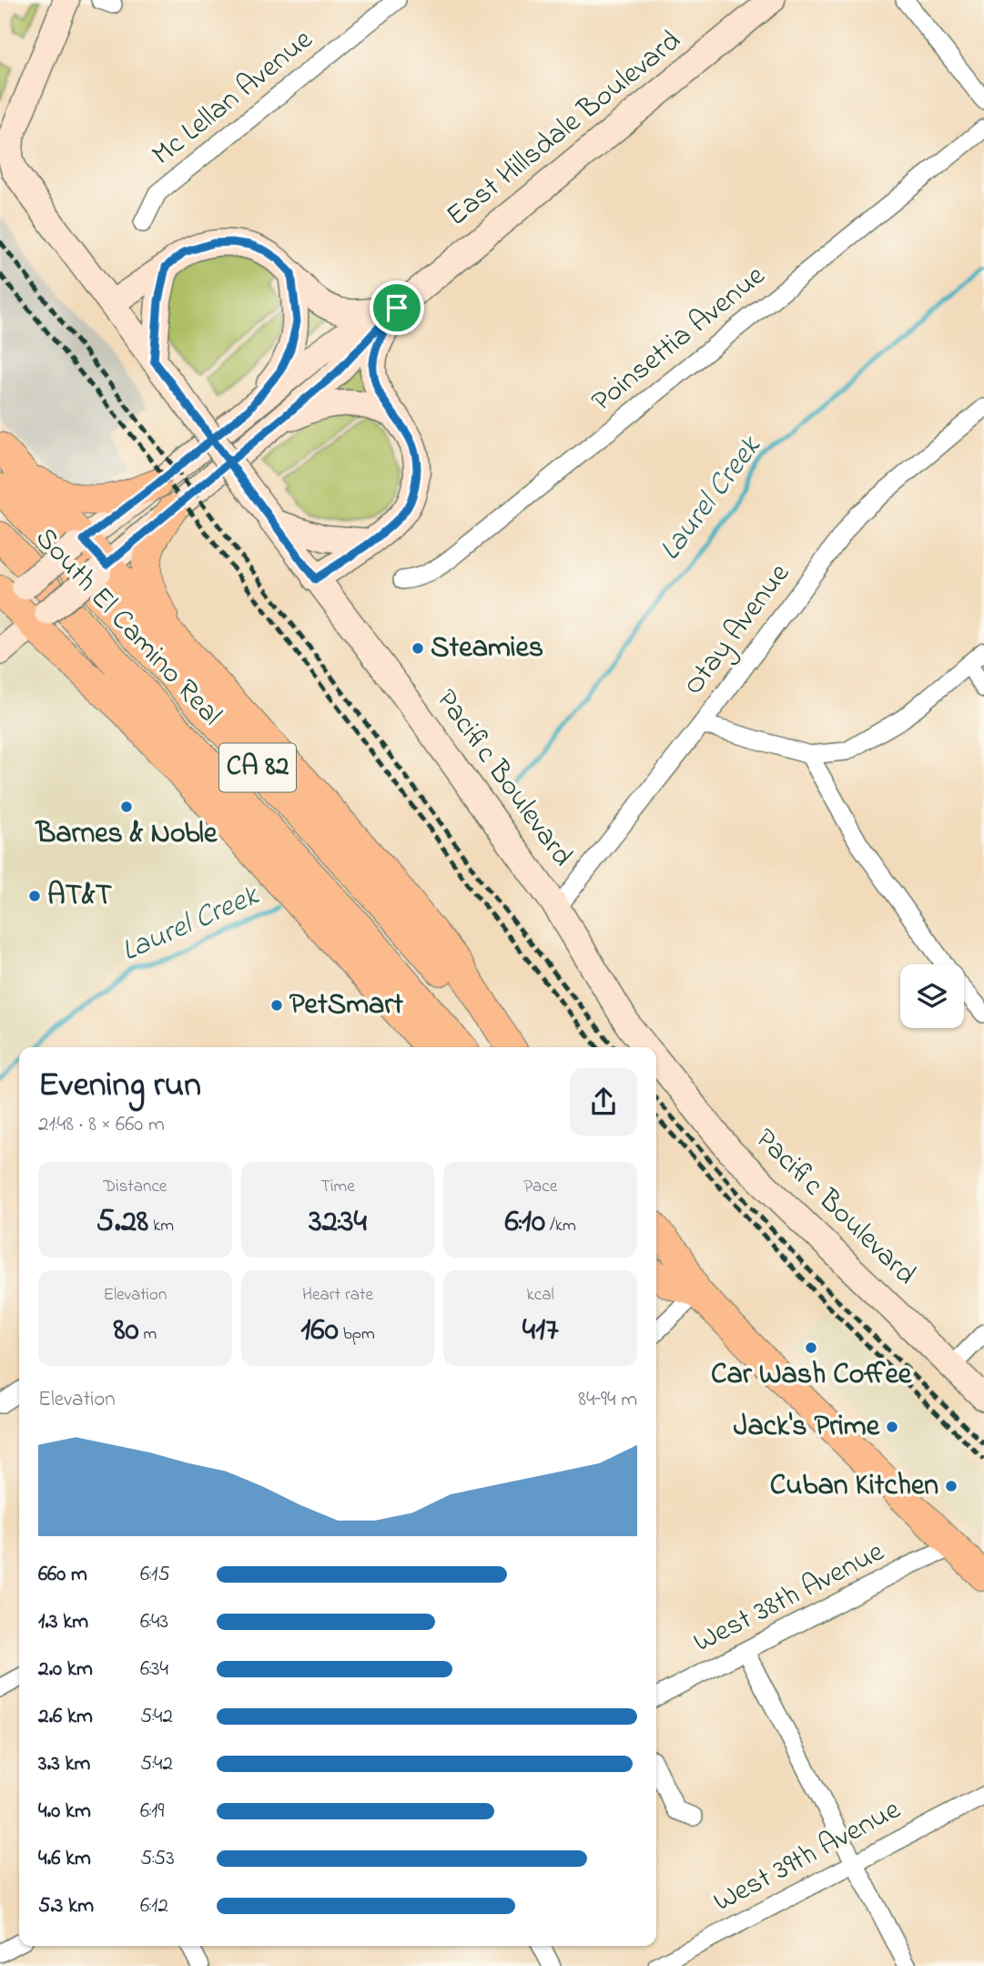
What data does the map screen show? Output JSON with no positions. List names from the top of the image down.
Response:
{
  "streets": {
    "main road": [
      "East Hillsdale Boulevard",
      "South El Camino Real",
      "CA 82",
      "Pacific Boulevard"
    ],
    "street": [
      "Mc Lellan Avenue",
      "Poinsettia Avenue",
      "Otay Avenue",
      "West 38th Avenue",
      "West 39th Avenue"
    ]
  },
  "crossings": [
    ["Otay Avenue", "Pacific Boulevard"]
  ],
  "water": ["Laurel Creek"],
  "places": [
    "Steamies",
    "Barnes & Noble",
    "AT&T",
    "PetSmart",
    "Car Wash Coffee",
    "Jack's Prime",
    "Cuban Kitchen"
  ],
  "page": {
    "heading": ["Evening run", "21:48 · 8 × 660 m"],
    "stats": [
      ["Distance", "5.28 km"],
      ["Time", "32:34"],
      ["Pace", "6:10 /km"],
      ["Elevation", "80 m"],
      ["Heart rate", "160 bpm"],
      ["kcal", "417"]
    ],
    "chart": ["Elevation", "84–94 m"],
    "list": [
      {
        "name": "660 m",
        "note": "6:15"
      },
      {
        "name": "1.3 km",
        "note": "6:43"
      },
      {
        "name": "2.0 km",
        "note": "6:34"
      },
      {
        "name": "2.6 km",
        "note": "5:42"
      },
      {
        "name": "3.3 km",
        "note": "5:42"
      },
      {
        "name": "4.0 km",
        "note": "6:19"
      },
      {
        "name": "4.6 km",
        "note": "5:53"
      },
      {
        "name": "5.3 km",
        "note": "6:12"
      }
    ]
  }
}
